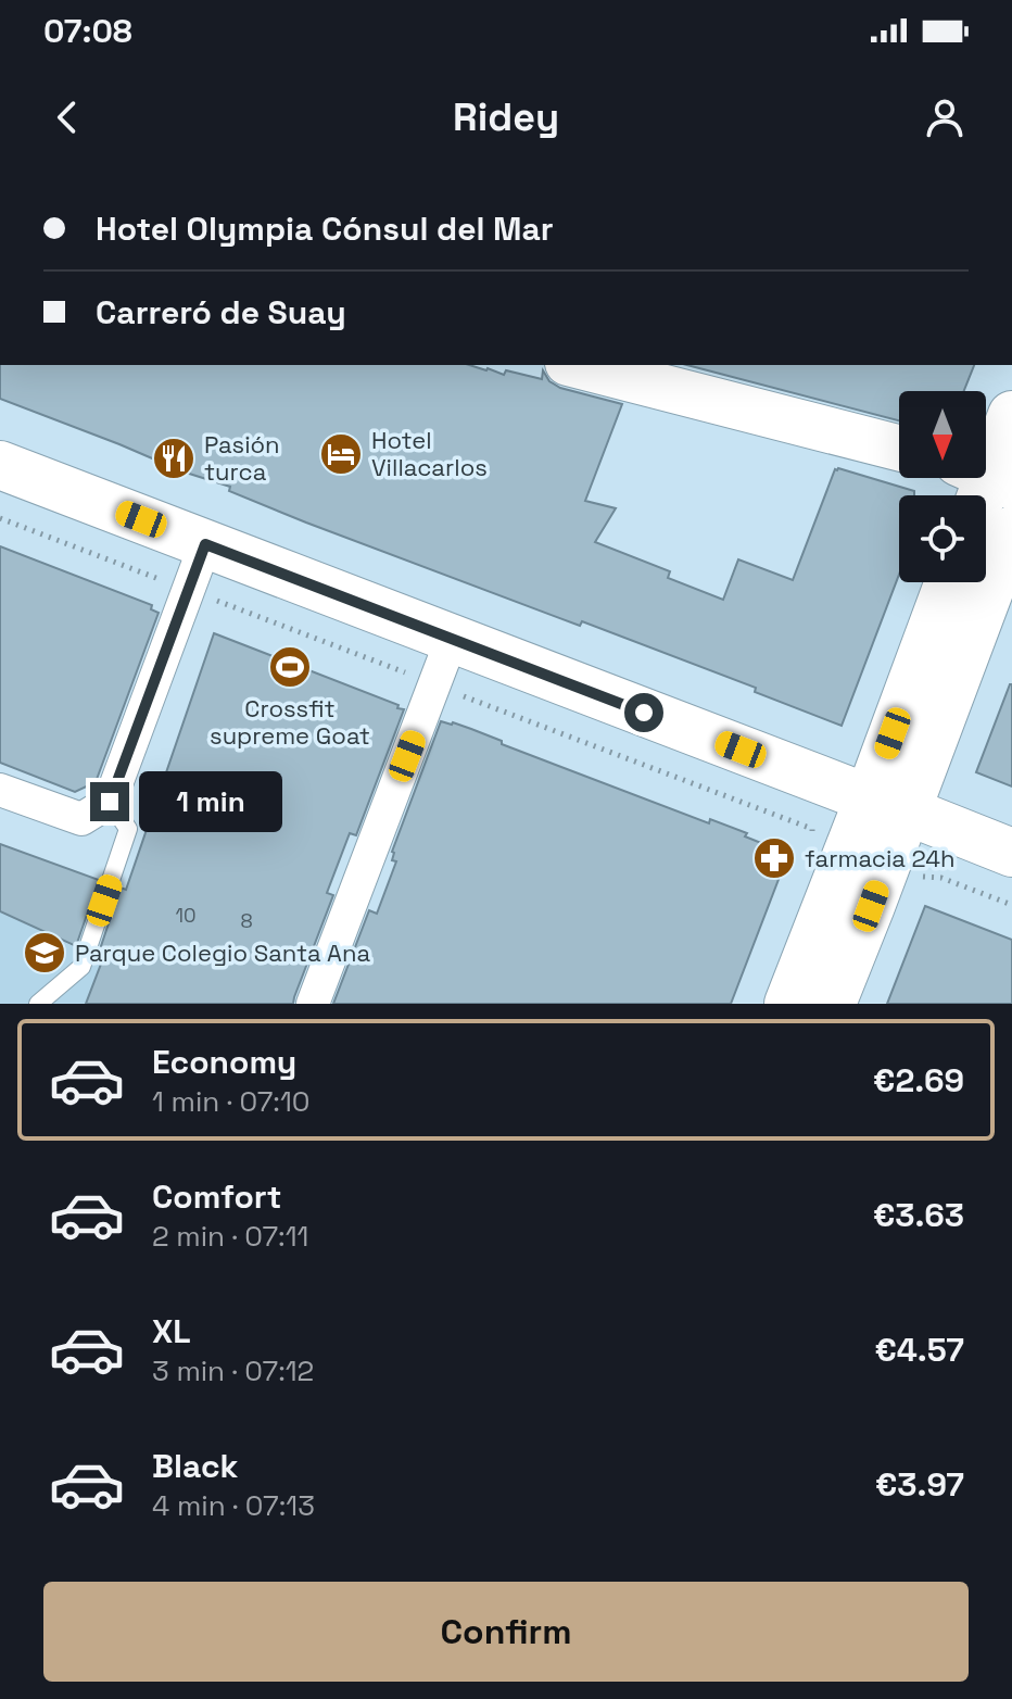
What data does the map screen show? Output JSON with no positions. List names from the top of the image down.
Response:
{
  "places": {
    "hotel": ["Hotel Villacarlos"],
    "restaurant": ["Pasión turca"],
    "sports": ["Crossfit supreme Goat"],
    "pharmacy": ["farmacia 24h"],
    "school or university": ["Parque Colegio Santa Ana"]
  },
  "house_numbers": ["10", "8"],
  "north": "bottom",
  "page": {
    "status": "07:08",
    "header": "Ridey",
    "banner": ["Hotel Olympia Cónsul del Mar", "Carreró de Suay"],
    "bubble": "1 min",
    "list": [
      {
        "name": "Economy",
        "note": "1 min · 07:10",
        "value": "€2.69"
      },
      {
        "name": "Comfort",
        "note": "2 min · 07:11",
        "value": "€3.63"
      },
      {
        "name": "XL",
        "note": "3 min · 07:12",
        "value": "€4.57"
      },
      {
        "name": "Black",
        "note": "4 min · 07:13",
        "value": "€3.97"
      }
    ],
    "buttons": "Confirm"
  }
}
